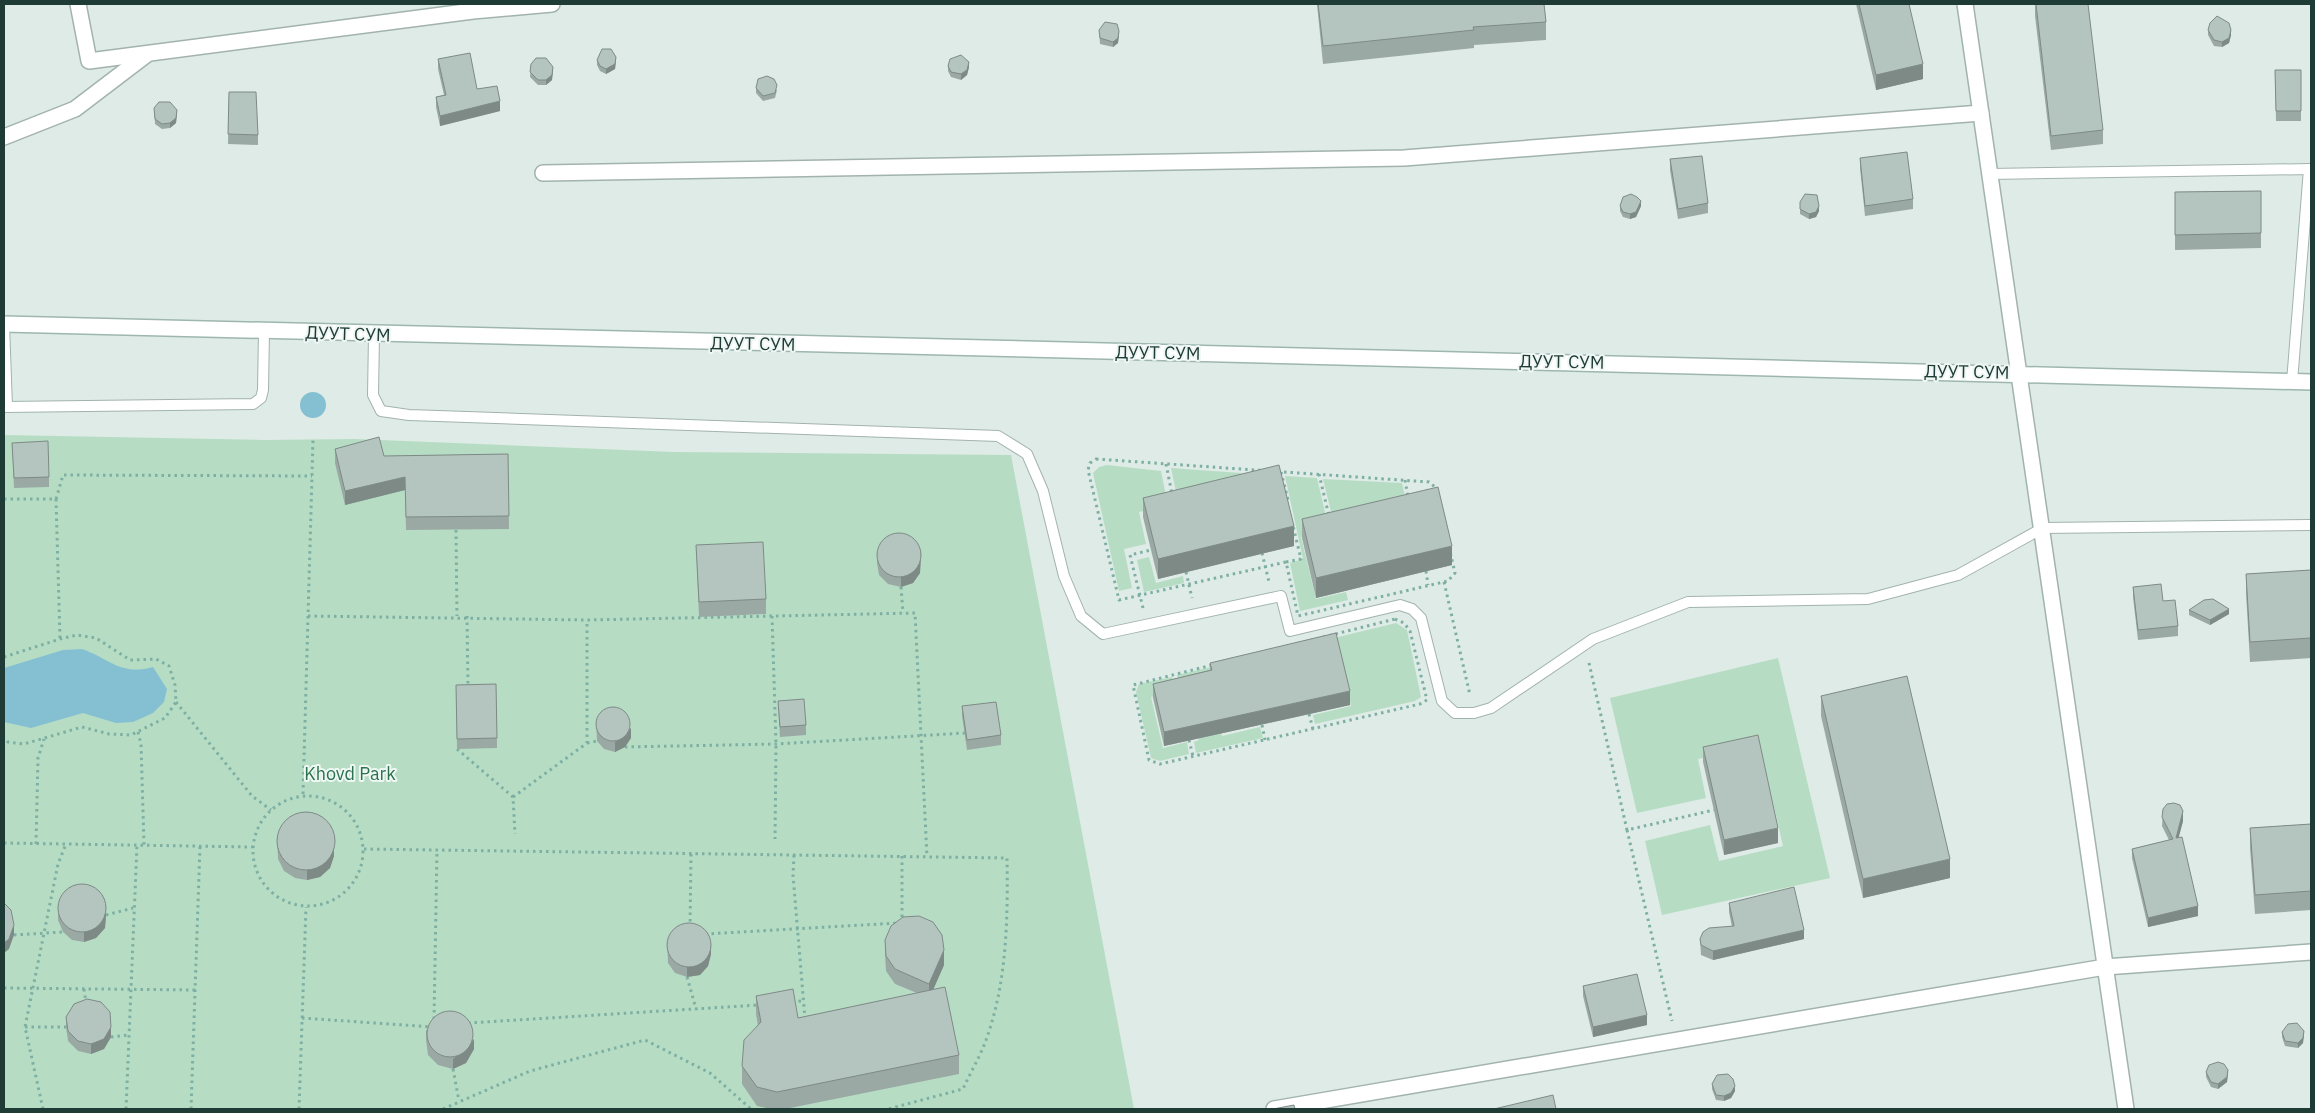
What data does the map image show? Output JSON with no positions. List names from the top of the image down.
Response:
{
  "streets": {
    "street": ["ДУУТ СУМ"]
  },
  "parks": ["Khovd Park"]
}
